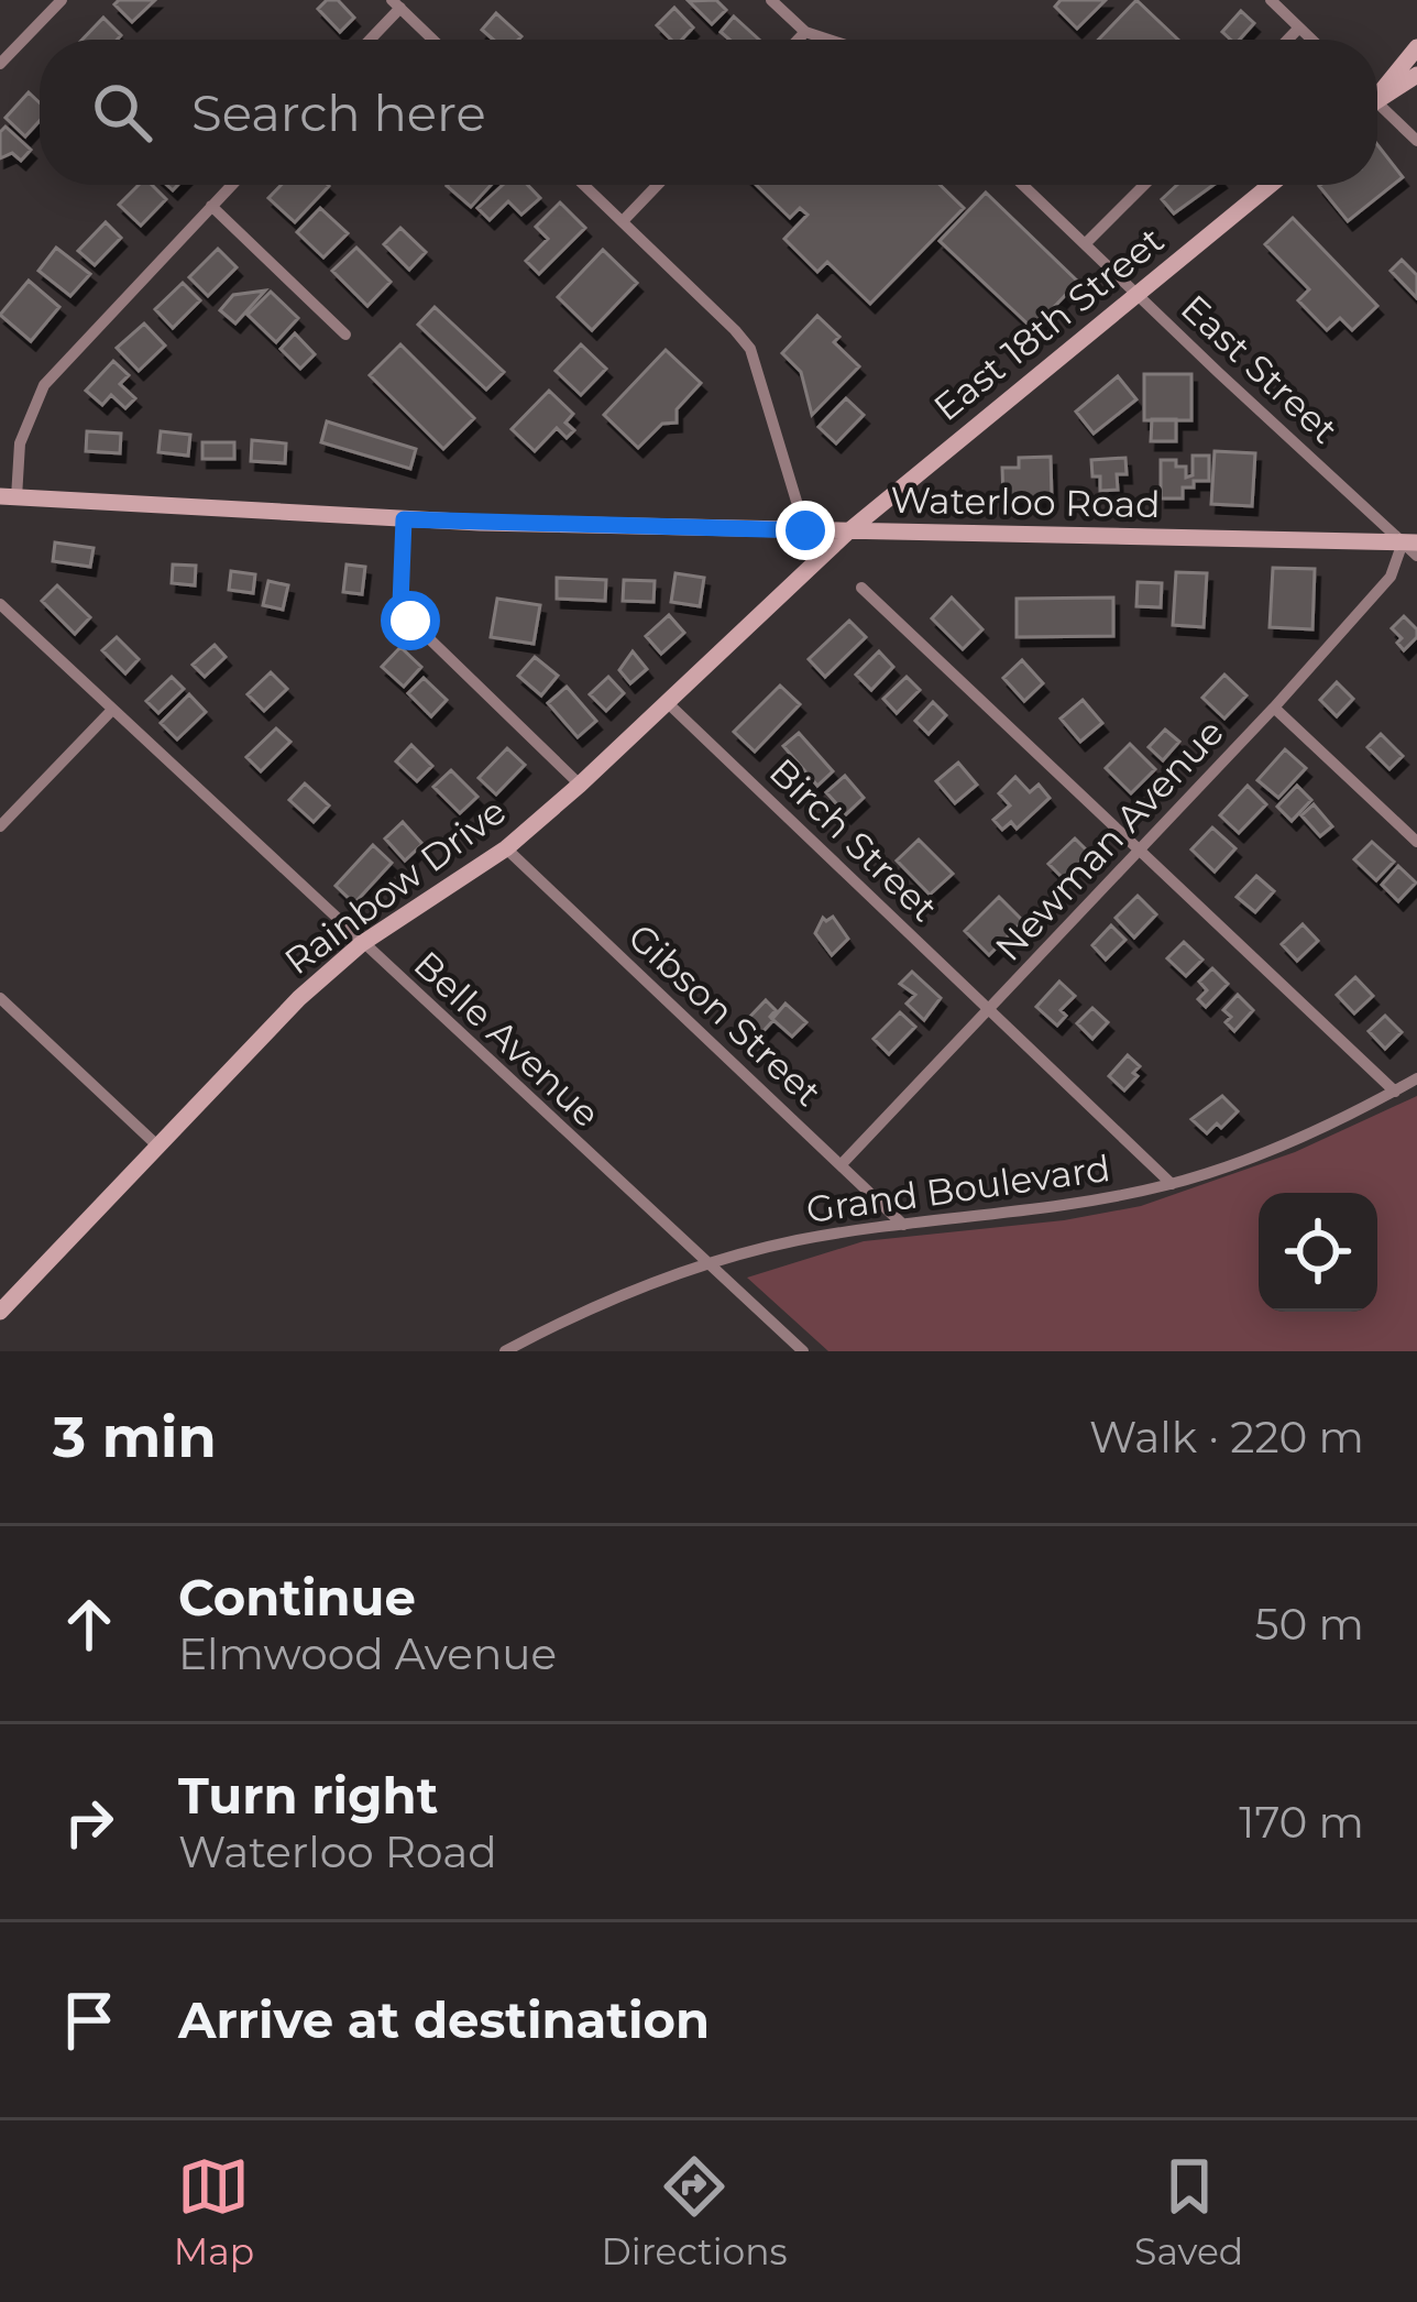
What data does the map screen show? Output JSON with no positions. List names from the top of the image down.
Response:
{
  "streets": {
    "main road": ["East 18th Street", "Waterloo Road", "Rainbow Drive"],
    "street": [
      "East Street",
      "Birch Street",
      "Newman Avenue",
      "Gibson Street",
      "Belle Avenue",
      "Grand Boulevard"
    ]
  },
  "crossings": [
    ["East 18th Street", "East Street"],
    ["East 18th Street", "Waterloo Road"],
    ["East 18th Street", "Rainbow Drive"],
    ["East Street", "Waterloo Road"],
    ["East Street", "Newman Avenue"],
    ["Waterloo Road", "Newman Avenue"],
    ["Waterloo Road", "Rainbow Drive"],
    ["Birch Street", "Newman Avenue"],
    ["Birch Street", "Rainbow Drive"],
    ["Birch Street", "Grand Boulevard"],
    ["Newman Avenue", "Gibson Street"],
    ["Rainbow Drive", "Gibson Street"],
    ["Rainbow Drive", "Belle Avenue"],
    ["Gibson Street", "Grand Boulevard"],
    ["Belle Avenue", "Grand Boulevard"]
  ],
  "page": {
    "search": "Search here",
    "heading": ["3 min", "Walk · 220 m"],
    "list": [
      ["Continue", "Elmwood Avenue", "50 m"],
      ["Turn right", "Waterloo Road", "170 m"],
      "Arrive at destination"
    ],
    "nav": ["Map", "Directions", "Saved"]
  }
}
